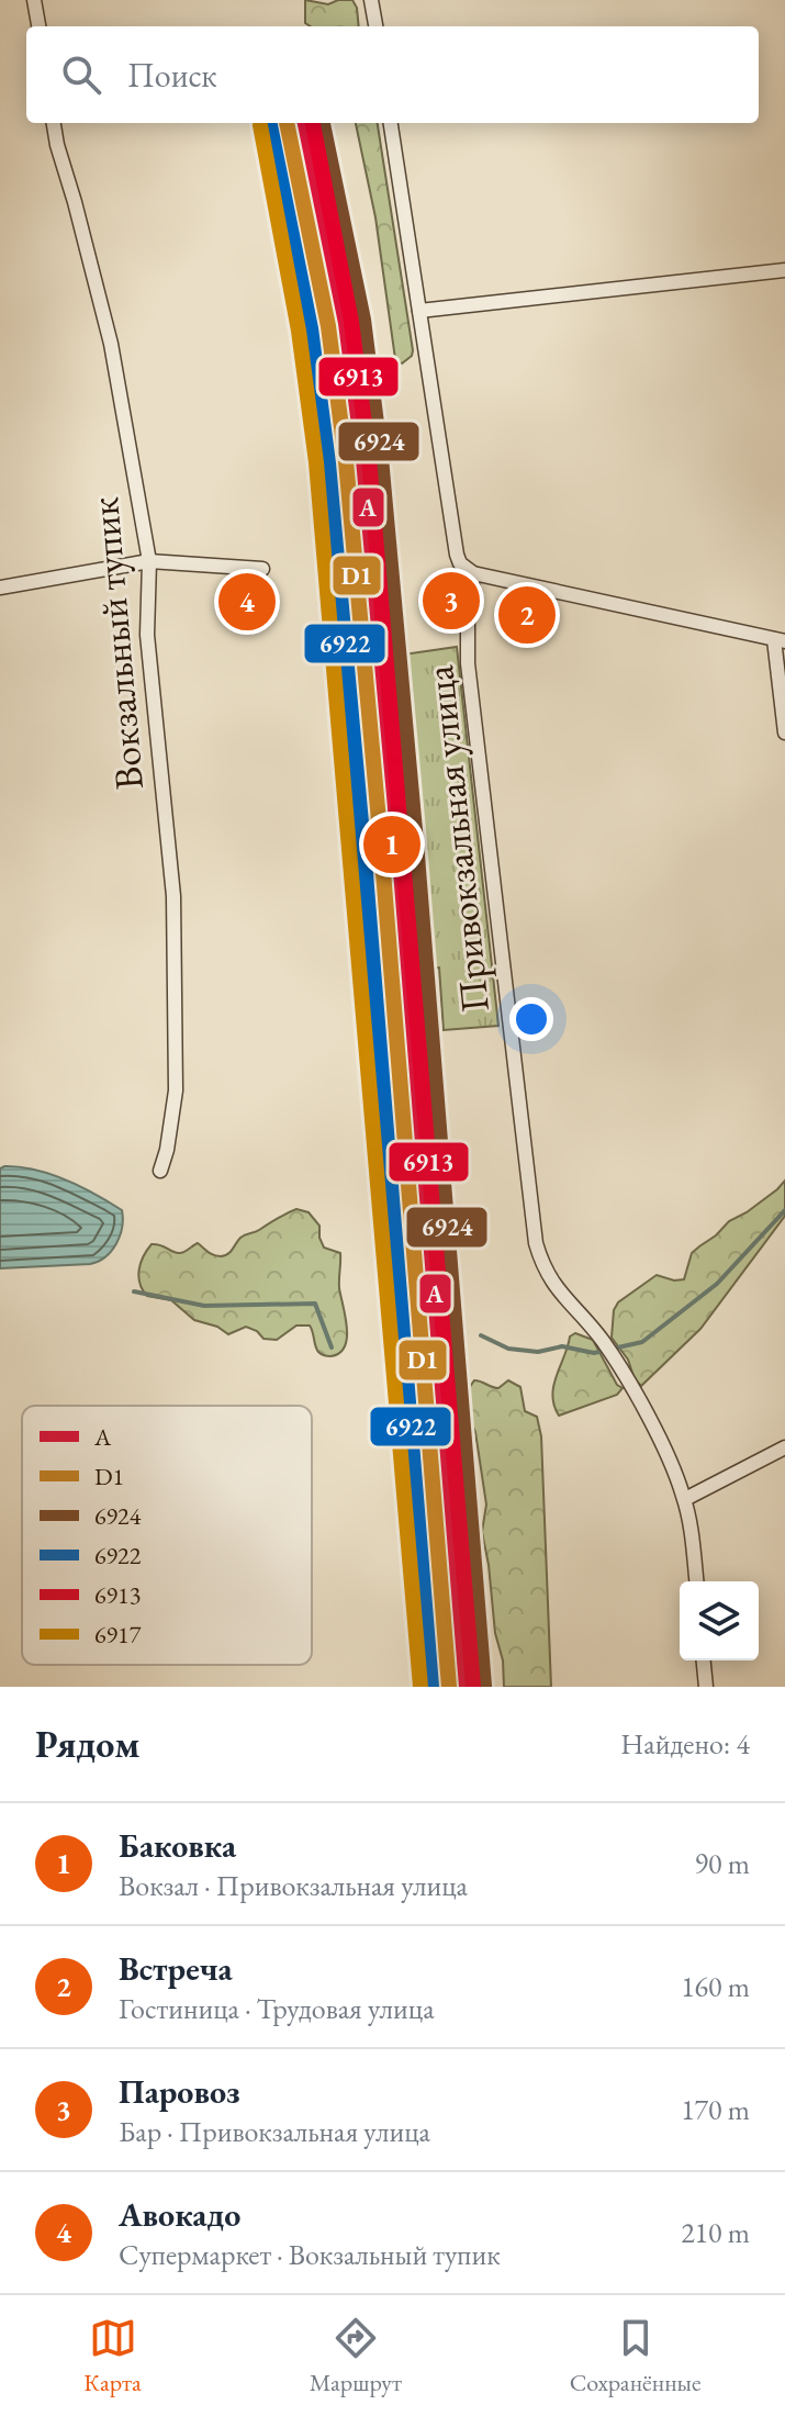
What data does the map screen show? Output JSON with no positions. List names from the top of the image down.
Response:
{
  "streets": {
    "street": ["Вокзальный тупик", "Привокзальная улица"]
  },
  "lines": [
    "transit line A",
    "transit line D1",
    "transit line 6924",
    "transit line 6913",
    "transit line 6922",
    "transit line 6917"
  ],
  "legend": [
    "A",
    "D1",
    "6924",
    "6922",
    "6913",
    "6917"
  ],
  "page": {
    "search": "Поиск",
    "pins": [
      "3",
      "4",
      "2",
      "1"
    ],
    "heading": ["Рядом", "Найдено: 4"],
    "list": [
      {
        "mark": "1",
        "name": "Баковка",
        "note": "Вокзал · Привокзальная улица",
        "value": "90 m"
      },
      {
        "mark": "2",
        "name": "Встреча",
        "note": "Гостиница · Трудовая улица",
        "value": "160 m"
      },
      {
        "mark": "3",
        "name": "Паровоз",
        "note": "Бар · Привокзальная улица",
        "value": "170 m"
      },
      {
        "mark": "4",
        "name": "Авокадо",
        "note": "Супермаркет · Вокзальный тупик",
        "value": "210 m"
      }
    ],
    "nav": ["Карта", "Маршрут", "Сохранённые"]
  }
}
